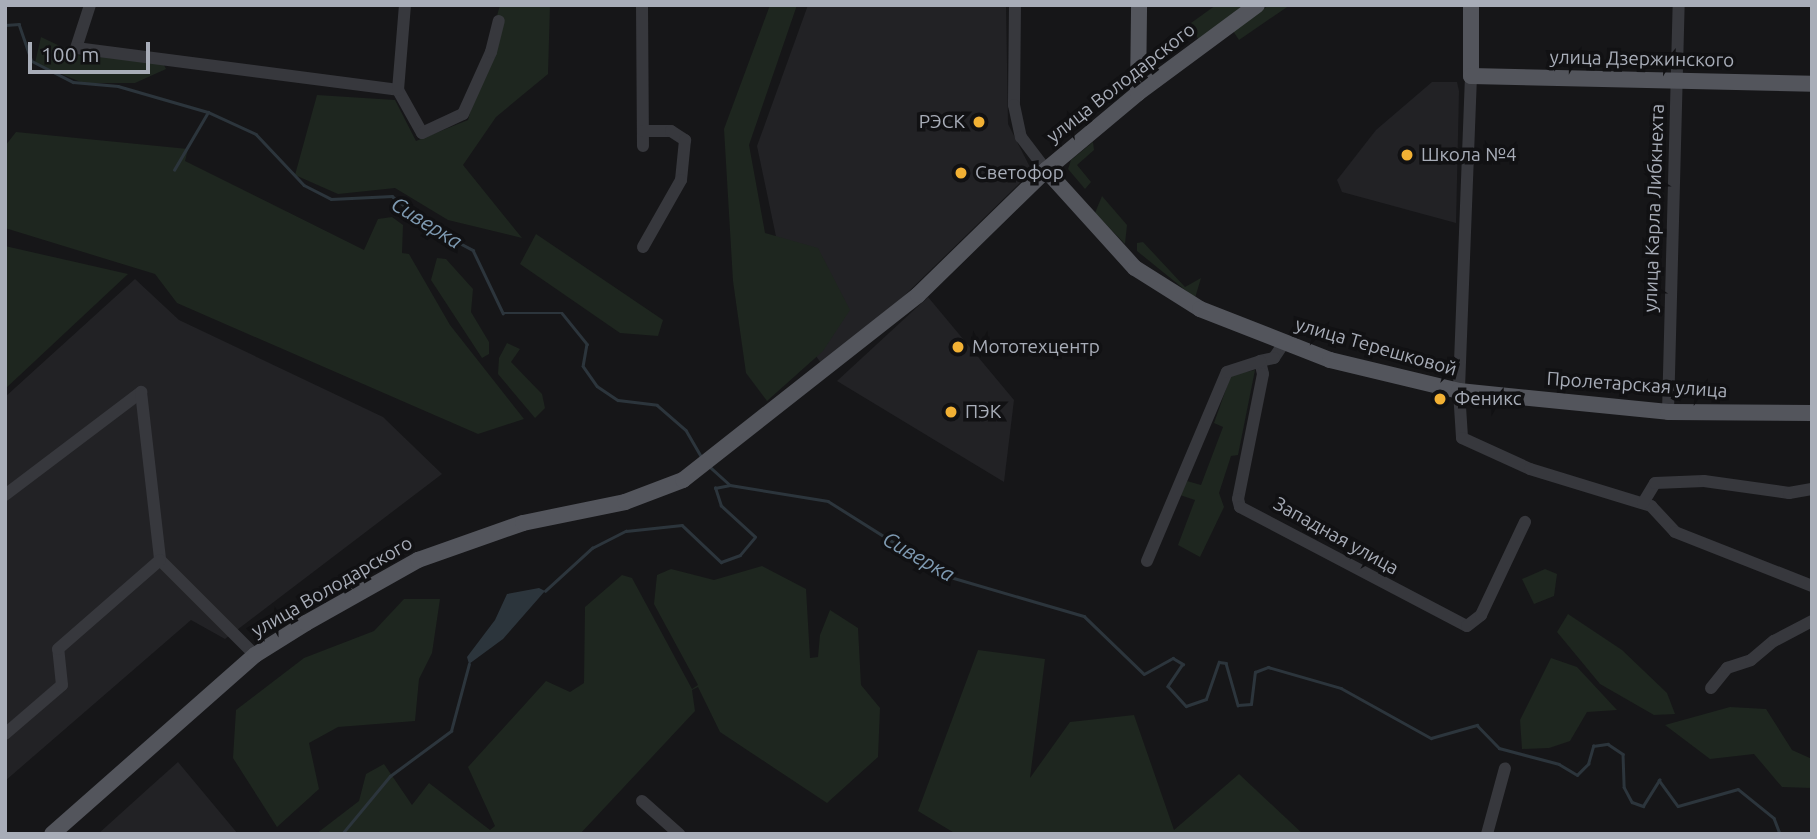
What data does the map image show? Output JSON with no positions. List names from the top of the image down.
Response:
{
  "streets": {
    "main road": [
      "улица Дзержинского",
      "улица Володарского",
      "улица Терешковой",
      "Пролетарская улица"
    ],
    "street": ["улица Карла Либкнехта", "Западная улица"]
  },
  "crossings": [
    ["улица Дзержинского", "улица Карла Либкнехта"],
    ["улица Володарского", "улица Терешковой"],
    ["улица Карла Либкнехта", "Пролетарская улица"],
    ["улица Терешковой", "Пролетарская улица"]
  ],
  "water": ["Сиверка"],
  "places": [
    "РЭСК",
    "Школа №4",
    "Светофор",
    "Мототехцентр",
    "Феникс",
    "ПЭК"
  ],
  "scale_bar": "100 m"
}
